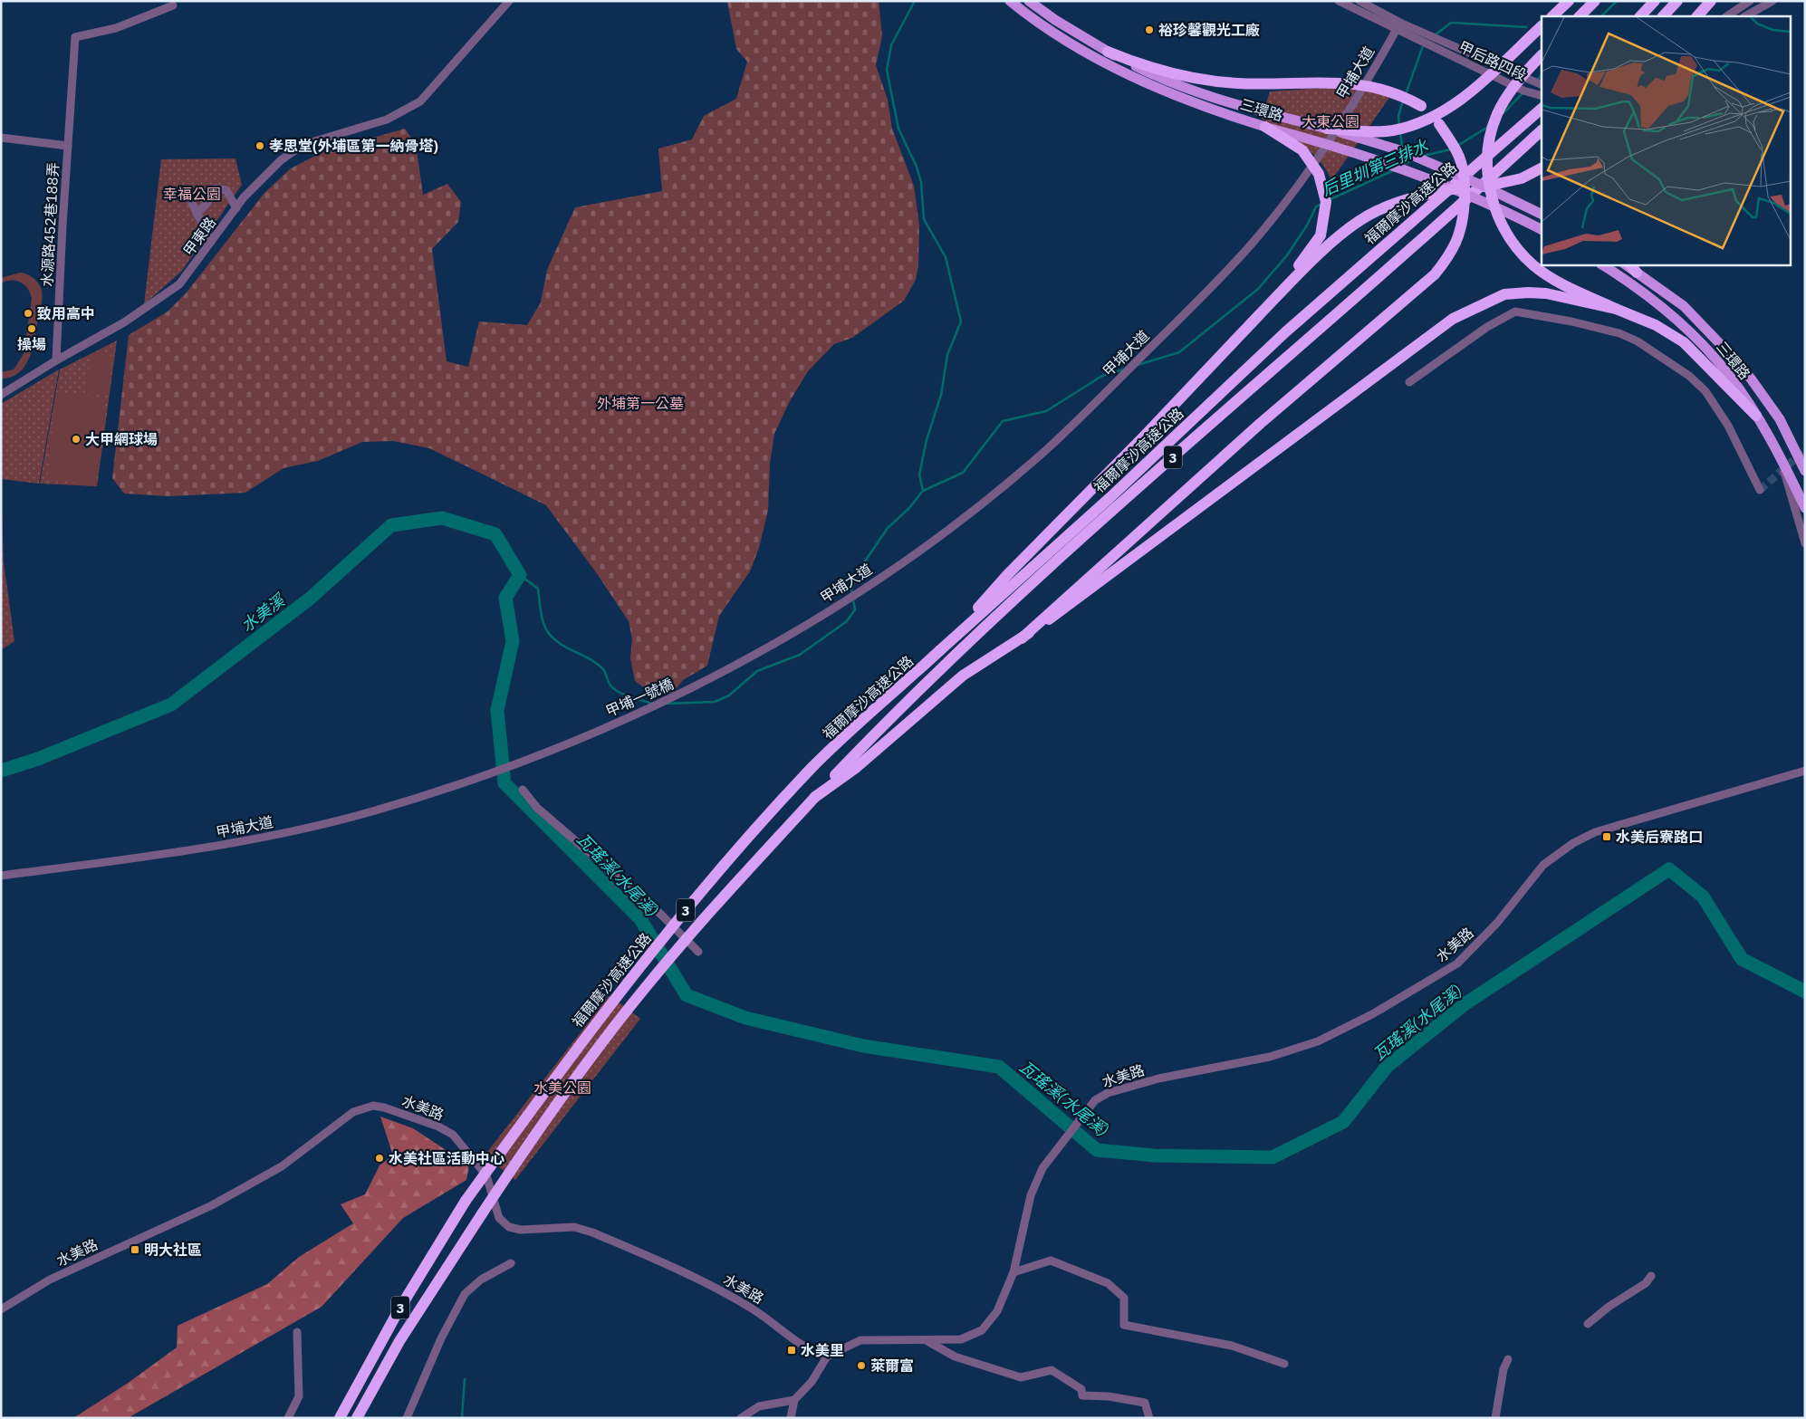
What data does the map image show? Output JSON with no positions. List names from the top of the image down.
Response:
{
  "streets": {
    "highway": ["福爾摩沙高速公路", "3"],
    "main road": ["三環路"],
    "street": [
      "甲后路四段",
      "甲埔大道",
      "水源路452巷188弄",
      "甲東路",
      "甲埔一號橋",
      "水美路"
    ]
  },
  "crossings": [
    ["甲后路四段", "甲埔大道"],
    ["甲埔大道", "甲埔一號橋"],
    ["水源路452巷188弄", "甲東路"]
  ],
  "water": ["后里圳第三排水", "水美溪", "瓦瑤溪(水尾溪)"],
  "parks": [
    "大東公園",
    "幸福公園",
    "外埔第一公墓",
    "水美公園"
  ],
  "places": {
    "other": [
      "裕珍馨觀光工廠",
      "孝思堂(外埔區第一納骨塔)",
      "致用高中",
      "操場",
      "大甲網球場",
      "水美社區活動中心",
      "萊爾富"
    ],
    "transit": ["水美后寮路口", "明大社區", "水美里"]
  }
}
